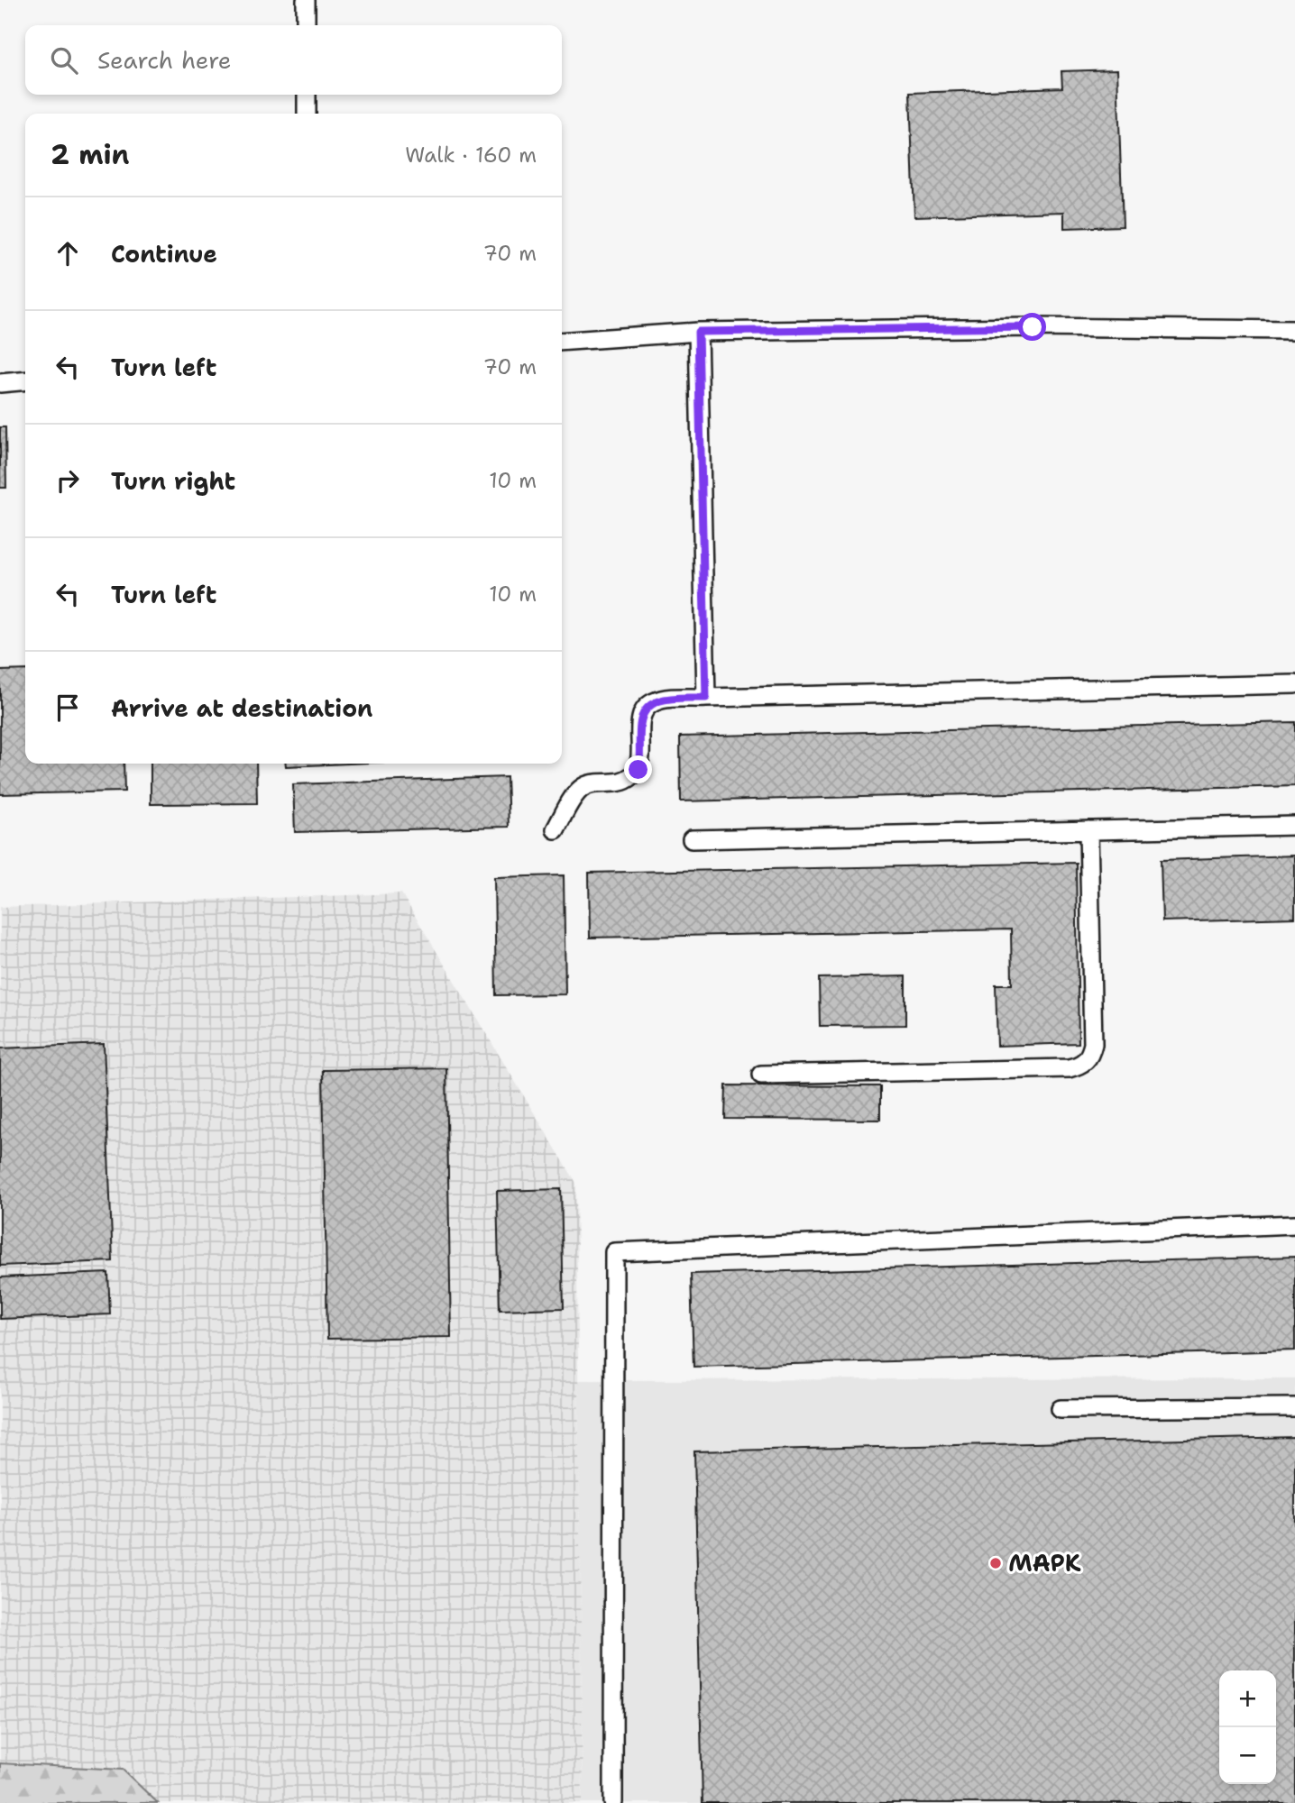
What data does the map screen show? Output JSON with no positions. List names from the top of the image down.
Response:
{
  "places": ["МАРК"],
  "page": {
    "search": "Search here",
    "heading": ["2 min", "Walk · 160 m"],
    "list": [
      ["Continue", "70 m"],
      ["Turn left", "70 m"],
      ["Turn right", "10 m"],
      ["Turn left", "10 m"],
      "Arrive at destination"
    ],
    "map_buttons": ["+", "−"]
  }
}
